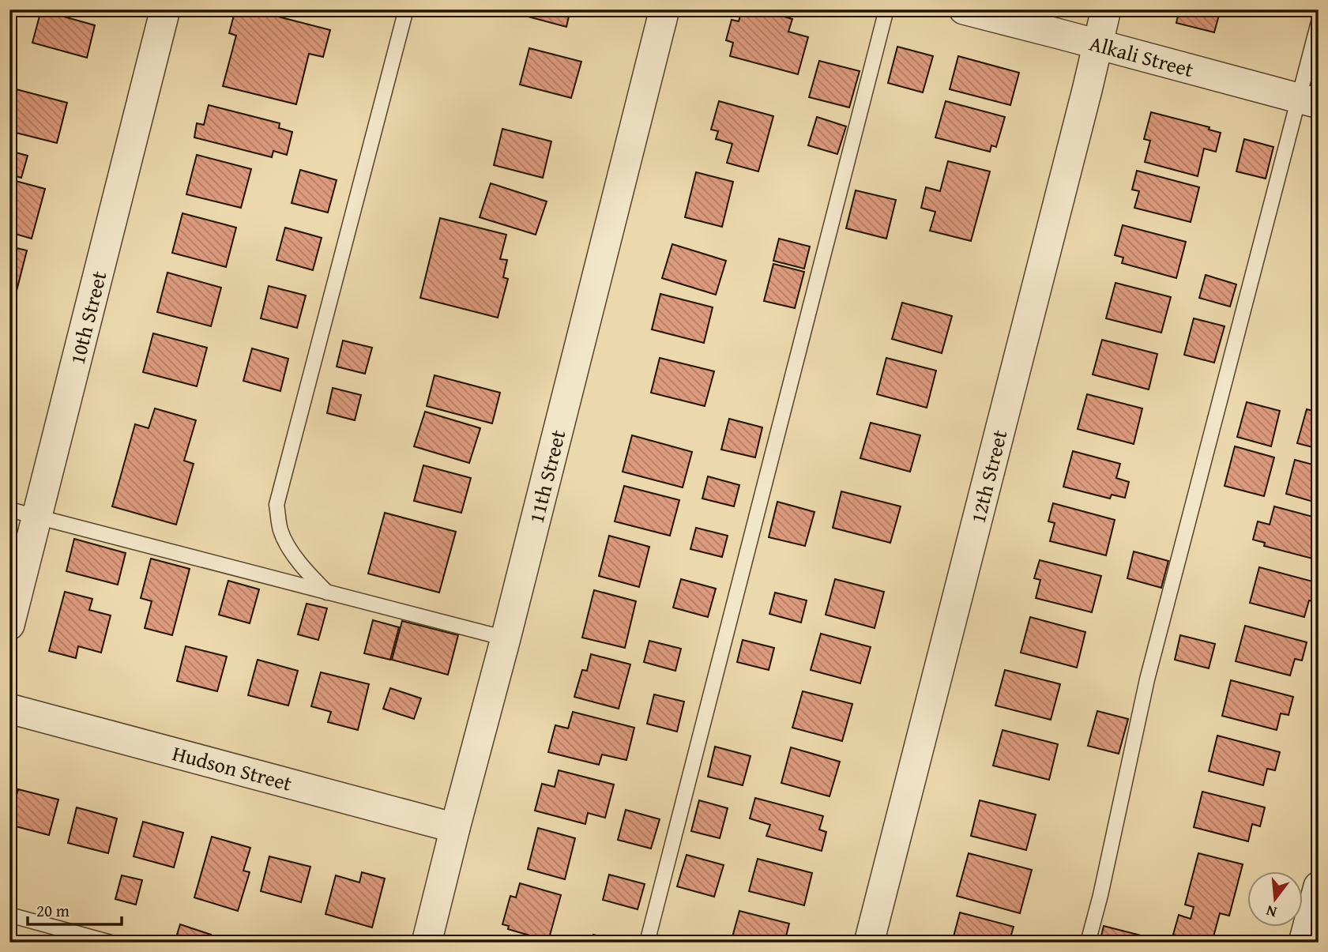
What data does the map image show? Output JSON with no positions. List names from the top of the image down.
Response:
{
  "streets": {
    "street": [
      "Alkali Street",
      "10th Street",
      "11th Street",
      "12th Street",
      "Hudson Street"
    ]
  },
  "crossings": [
    ["Alkali Street", "12th Street"],
    ["11th Street", "Hudson Street"]
  ],
  "scale_bar": "20 m",
  "north": "bottom"
}
